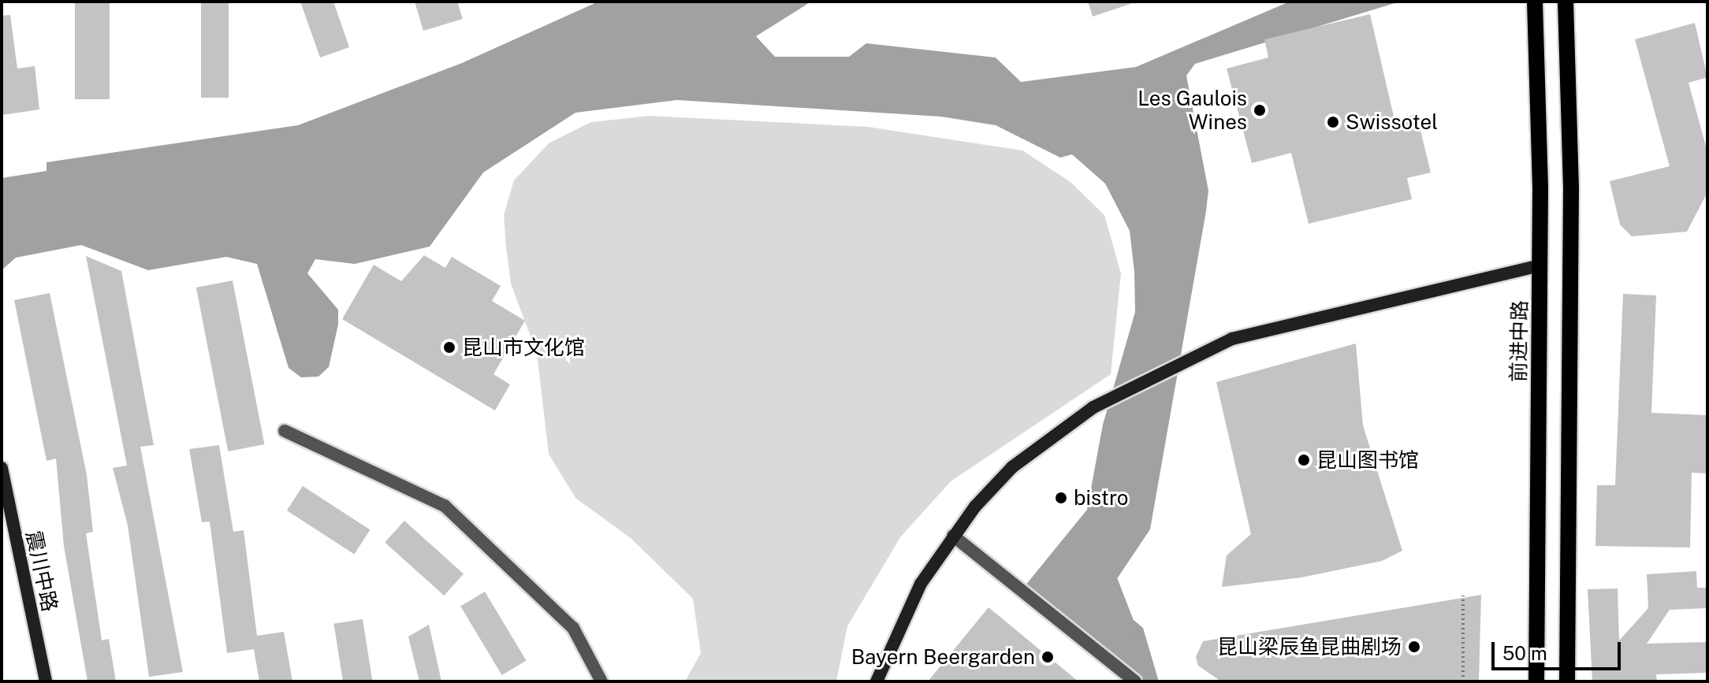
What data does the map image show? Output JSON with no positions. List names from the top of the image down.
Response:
{
  "streets": {
    "main road": ["前进中路"],
    "street": ["震川中路"]
  },
  "places": [
    "Les Gaulois Wines",
    "Swissotel",
    "昆山市文化馆",
    "昆山图书馆",
    "bistro",
    "昆山梁辰鱼昆曲剧场",
    "Bayern Beergarden"
  ],
  "scale_bar": "50 m"
}
